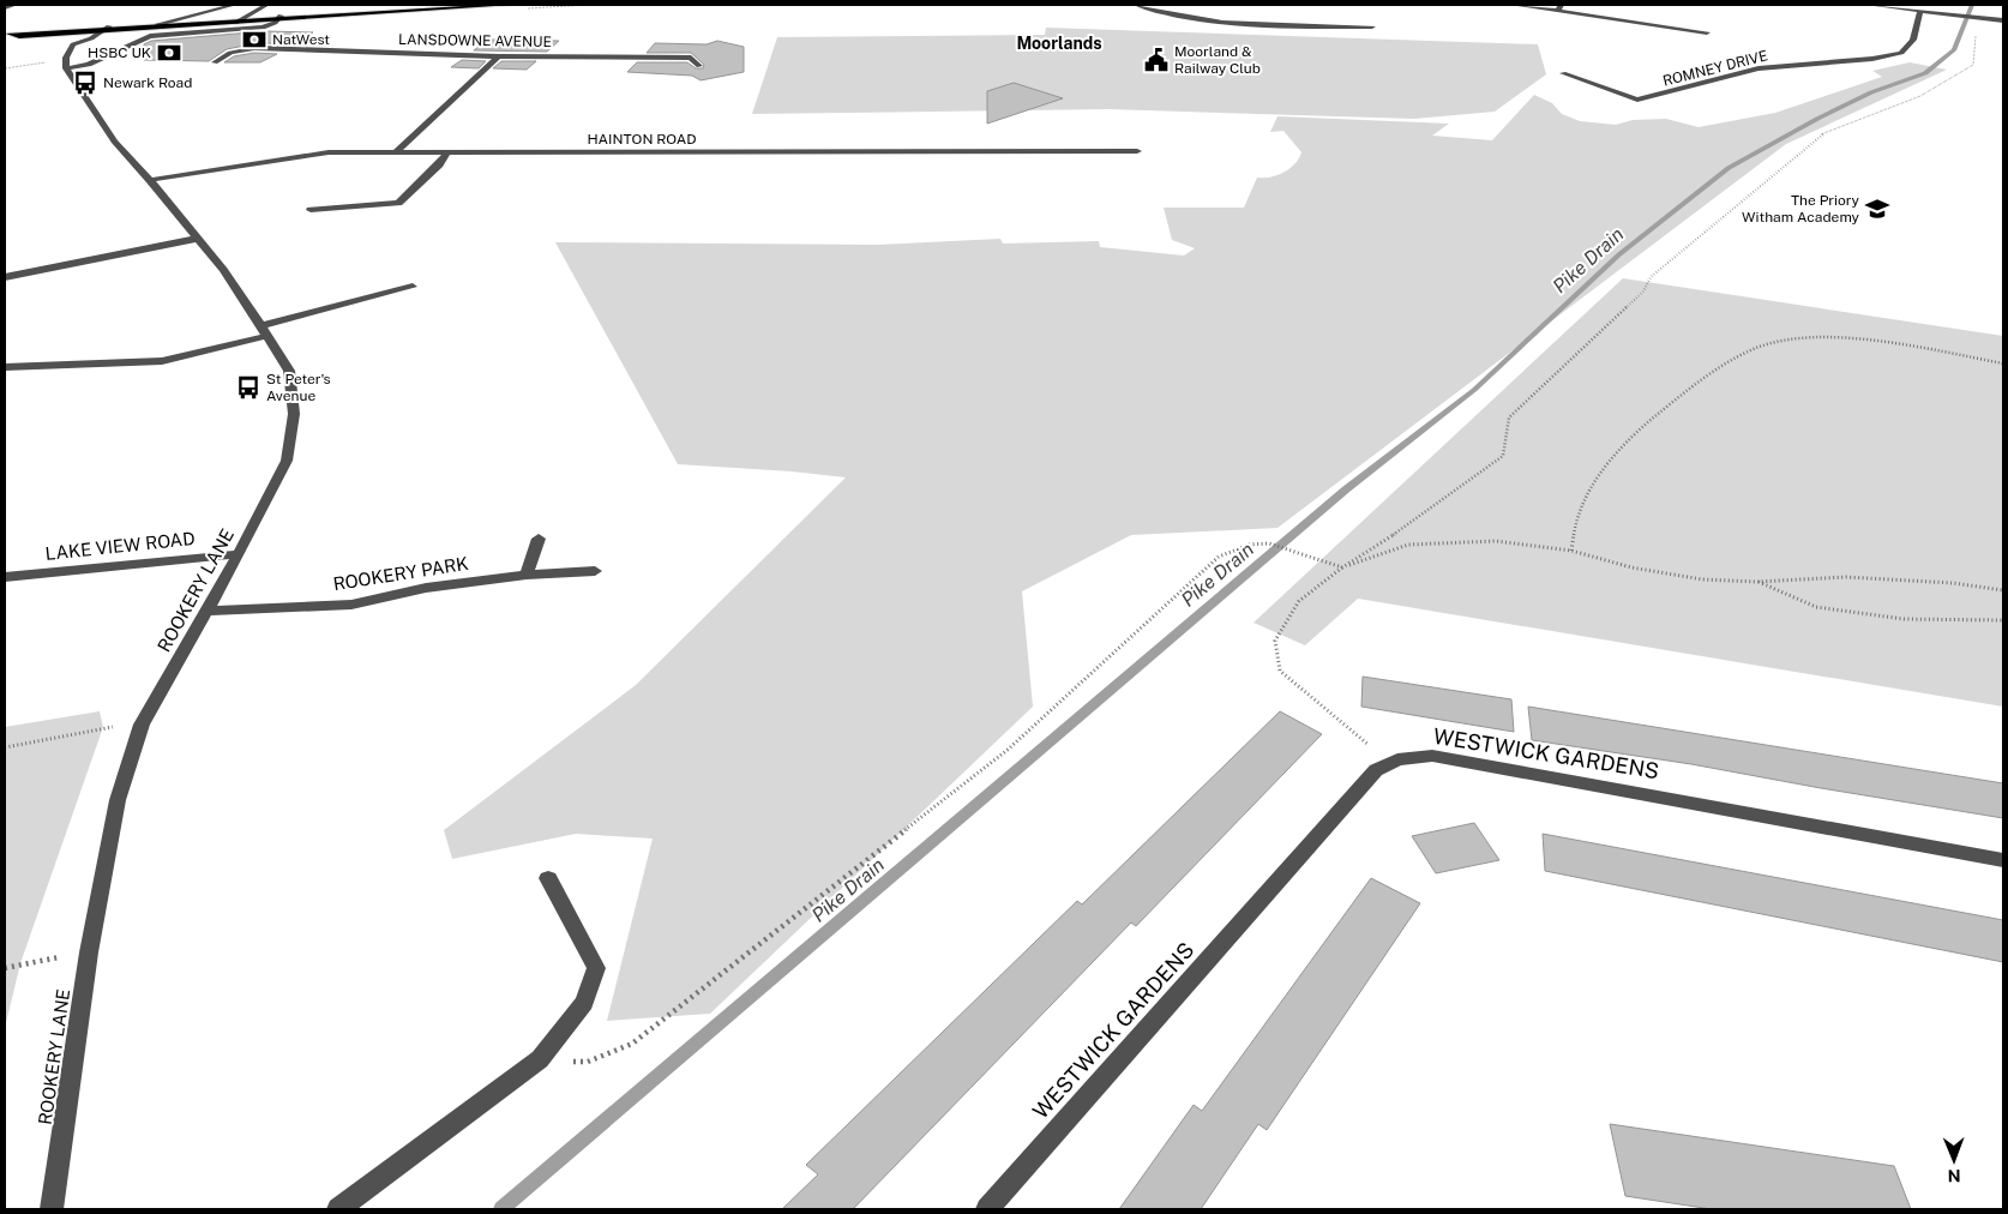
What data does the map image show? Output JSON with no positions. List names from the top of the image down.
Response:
{
  "streets": {
    "street": [
      "LANSDOWNE AVENUE",
      "ROMNEY DRIVE",
      "HAINTON ROAD",
      "LAKE VIEW ROAD",
      "ROOKERY PARK",
      "ROOKERY LANE",
      "WESTWICK GARDENS"
    ]
  },
  "crossings": [
    ["HAINTON ROAD", "ROOKERY LANE"],
    ["LAKE VIEW ROAD", "ROOKERY LANE"],
    ["ROOKERY PARK", "ROOKERY LANE"]
  ],
  "districts": ["Moorlands"],
  "water": ["Pike Drain"],
  "places": {
    "bank": ["NatWest", "HSBC UK"],
    "public building": ["Moorland & Railway Club"],
    "bus stop": ["Newark Road", "St Peter's Avenue"],
    "school or university": ["The Priory Witham Academy"]
  },
  "north": "bottom"
}
